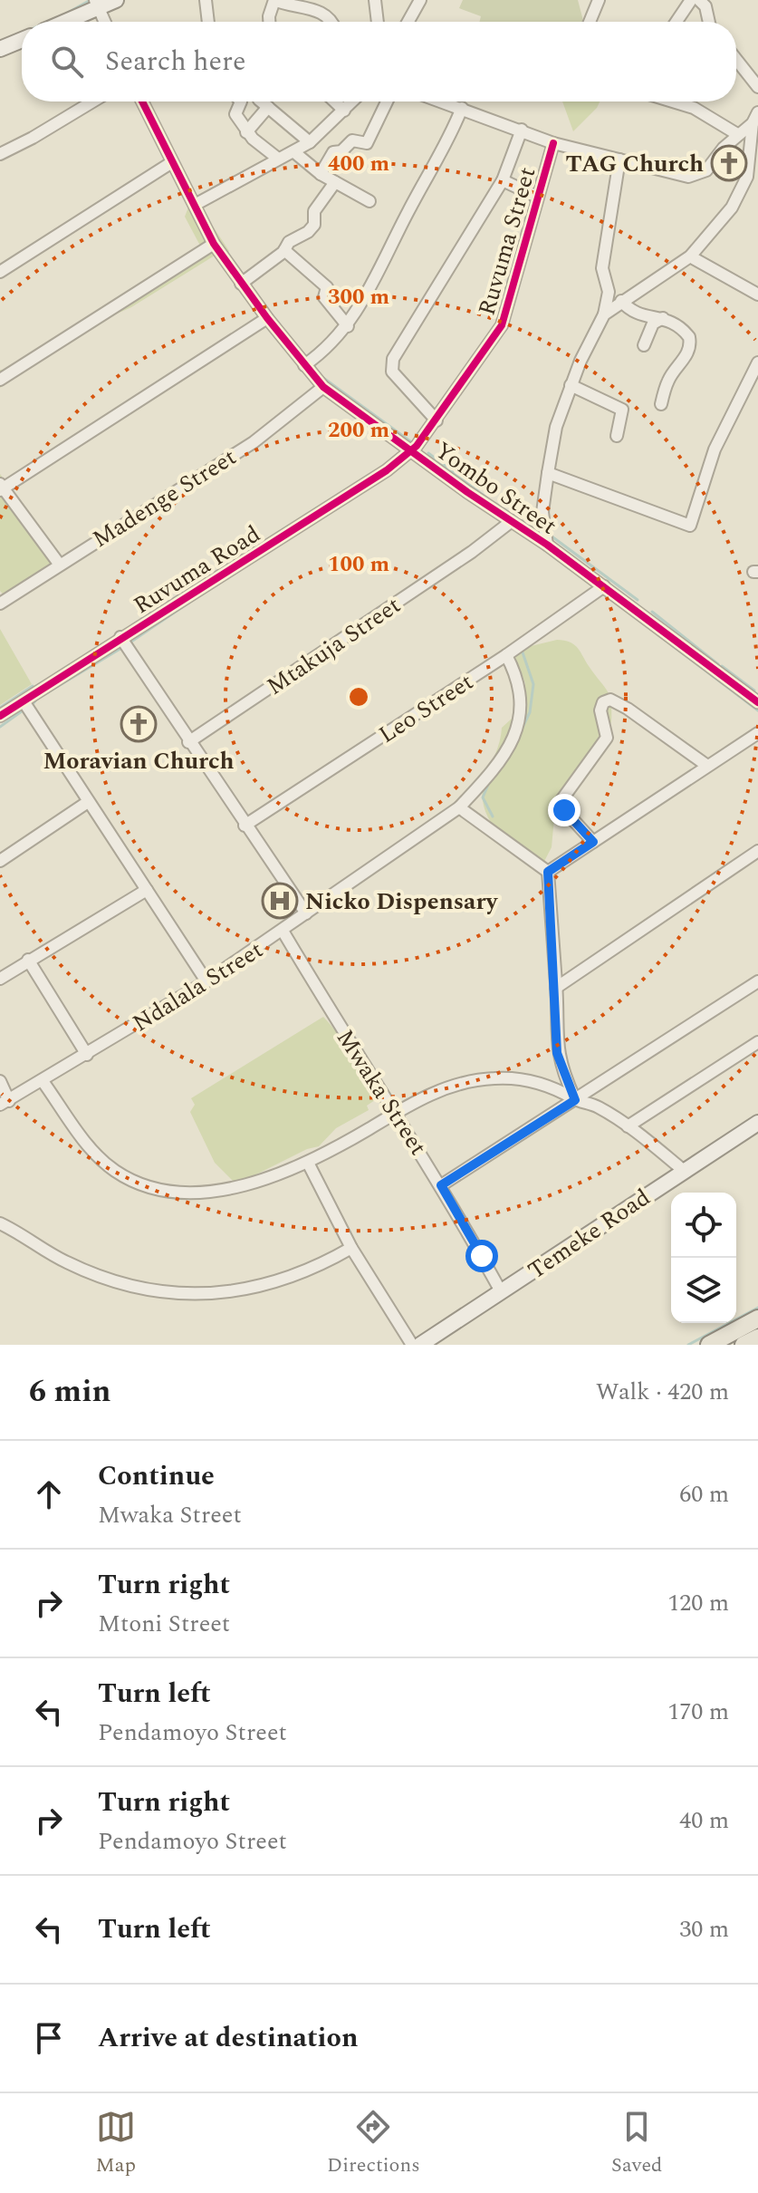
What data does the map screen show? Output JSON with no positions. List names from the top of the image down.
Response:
{
  "streets": {
    "street": [
      "Ruvuma Street",
      "Yombo Street",
      "Madenge Street",
      "Ruvuma Road",
      "Mtakuja Street",
      "Leo Street",
      "Ndalala Street",
      "Mwaka Street",
      "Temeke Road"
    ]
  },
  "crossings": [
    ["Ruvuma Street", "Yombo Street"],
    ["Ruvuma Street", "Ruvuma Road"],
    ["Yombo Street", "Madenge Street"],
    ["Yombo Street", "Ruvuma Road"],
    ["Yombo Street", "Mtakuja Street"],
    ["Yombo Street", "Leo Street"],
    ["Leo Street", "Ndalala Street"],
    ["Ndalala Street", "Mwaka Street"],
    ["Mwaka Street", "Temeke Road"]
  ],
  "places": {
    "church": ["TAG Church", "Moravian Church"],
    "hospital": ["Nicko Dispensary"]
  },
  "page": {
    "search": "Search here",
    "heading": ["6 min", "Walk · 420 m"],
    "list": [
      ["Continue", "Mwaka Street", "60 m"],
      ["Turn right", "Mtoni Street", "120 m"],
      ["Turn left", "Pendamoyo Street", "170 m"],
      ["Turn right", "Pendamoyo Street", "40 m"],
      ["Turn left", "30 m"],
      "Arrive at destination"
    ],
    "nav": ["Map", "Directions", "Saved"]
  },
  "rings": [
    "400 m",
    "300 m",
    "200 m",
    "100 m"
  ]
}
